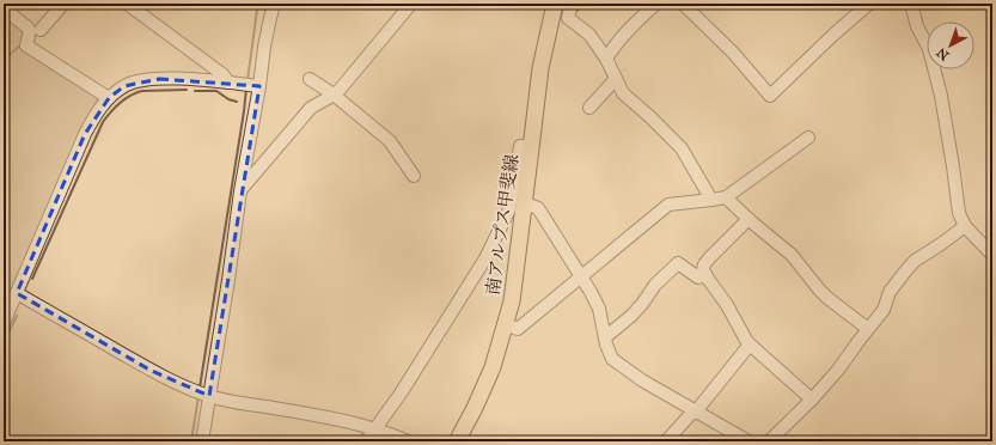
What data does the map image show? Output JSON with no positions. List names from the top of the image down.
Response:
{
  "streets": {
    "main road": ["南アルプス甲斐線"]
  },
  "north": "bottom left"
}
